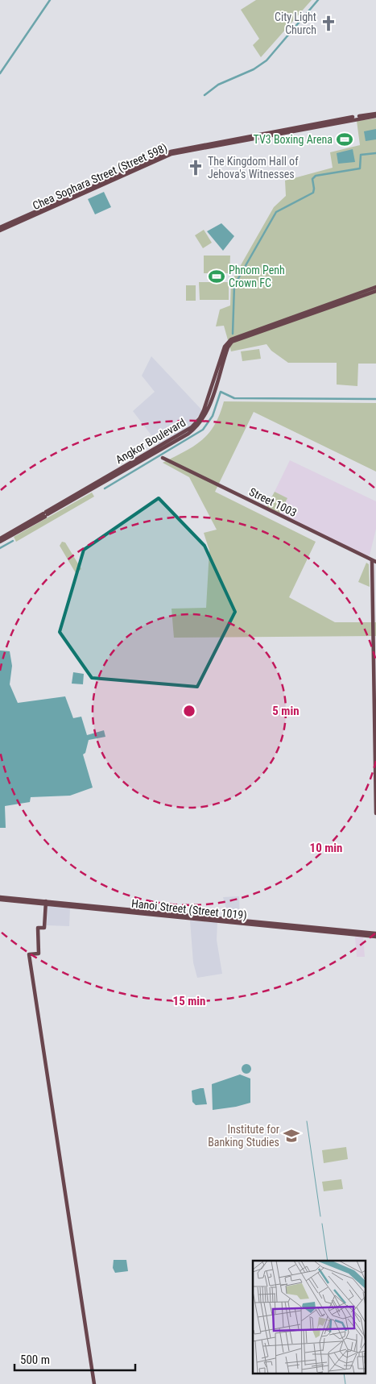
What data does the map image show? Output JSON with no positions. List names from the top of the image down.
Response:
{
  "streets": {
    "main road": [
      "Chea Sophara Street (Street 598)",
      "Angkor Boulevard",
      "Street 1003",
      "Hanoi Street (Street 1019)"
    ]
  },
  "places": {
    "church": ["City Light Church", "The Kingdom Hall of Jehova's Witnesses"],
    "sports": ["TV3 Boxing Arena", "Phnom Penh Crown FC"],
    "school or university": ["Institute for Banking Studies"]
  },
  "scale_bar": "500 m",
  "rings": ["5 min", "10 min", "15 min"]
}
